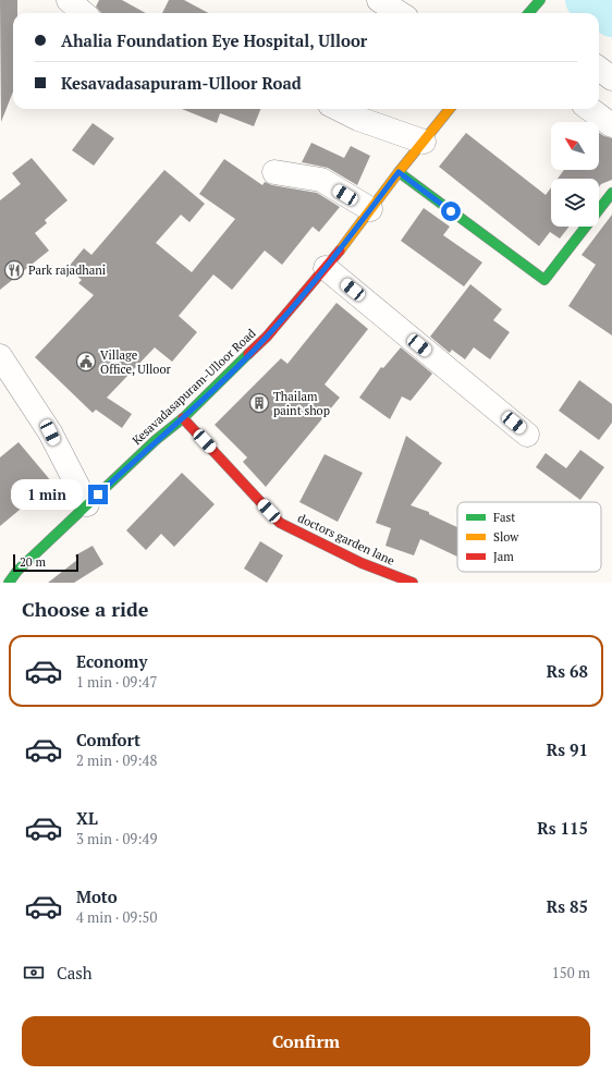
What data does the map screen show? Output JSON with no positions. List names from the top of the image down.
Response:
{
  "streets": {
    "main road": ["Kesavadasapuram-Ulloor Road", "doctors garden lane"]
  },
  "crossings": [
    ["Kesavadasapuram-Ulloor Road", "doctors garden lane"]
  ],
  "places": {
    "restaurant": ["Park rajadhani"],
    "public building": ["Village Office, Ulloor"],
    "building": ["Thailam paint shop"]
  },
  "legend": ["Fast", "Slow", "Jam"],
  "scale_bar": "20 m",
  "north": "top left",
  "page": {
    "banner": ["Ahalia Foundation Eye Hospital, Ulloor", "Kesavadasapuram-Ulloor Road"],
    "bubble": "1 min",
    "scale": "20 m",
    "heading": "Choose a ride",
    "list": [
      {
        "name": "Economy",
        "note": "1 min · 09:47",
        "value": "Rs 68"
      },
      {
        "name": "Comfort",
        "note": "2 min · 09:48",
        "value": "Rs 91"
      },
      {
        "name": "XL",
        "note": "3 min · 09:49",
        "value": "Rs 115"
      },
      {
        "name": "Moto",
        "note": "4 min · 09:50",
        "value": "Rs 85"
      }
    ],
    "pay": ["Cash", "150 m"],
    "buttons": "Confirm"
  }
}
